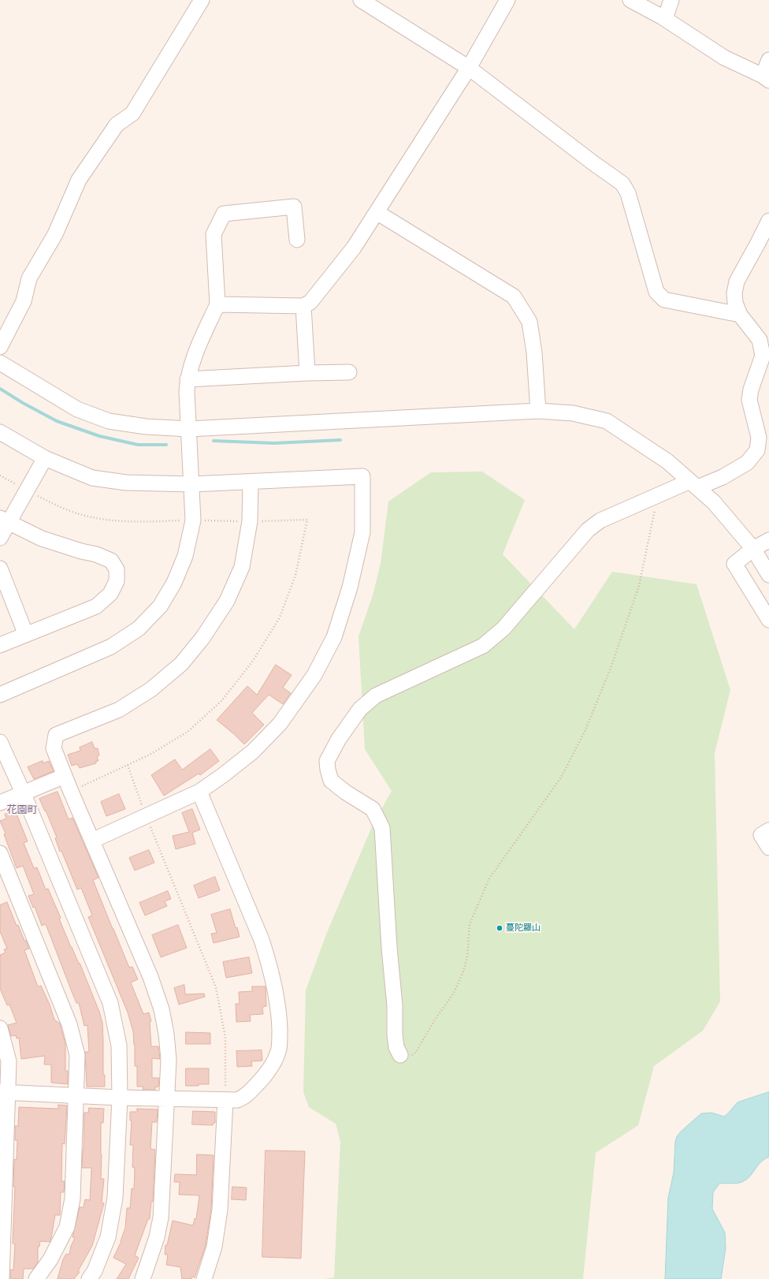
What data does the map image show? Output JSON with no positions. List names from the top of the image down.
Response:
{
  "districts": ["花園町"],
  "places": ["蔓陀羅山"]
}
